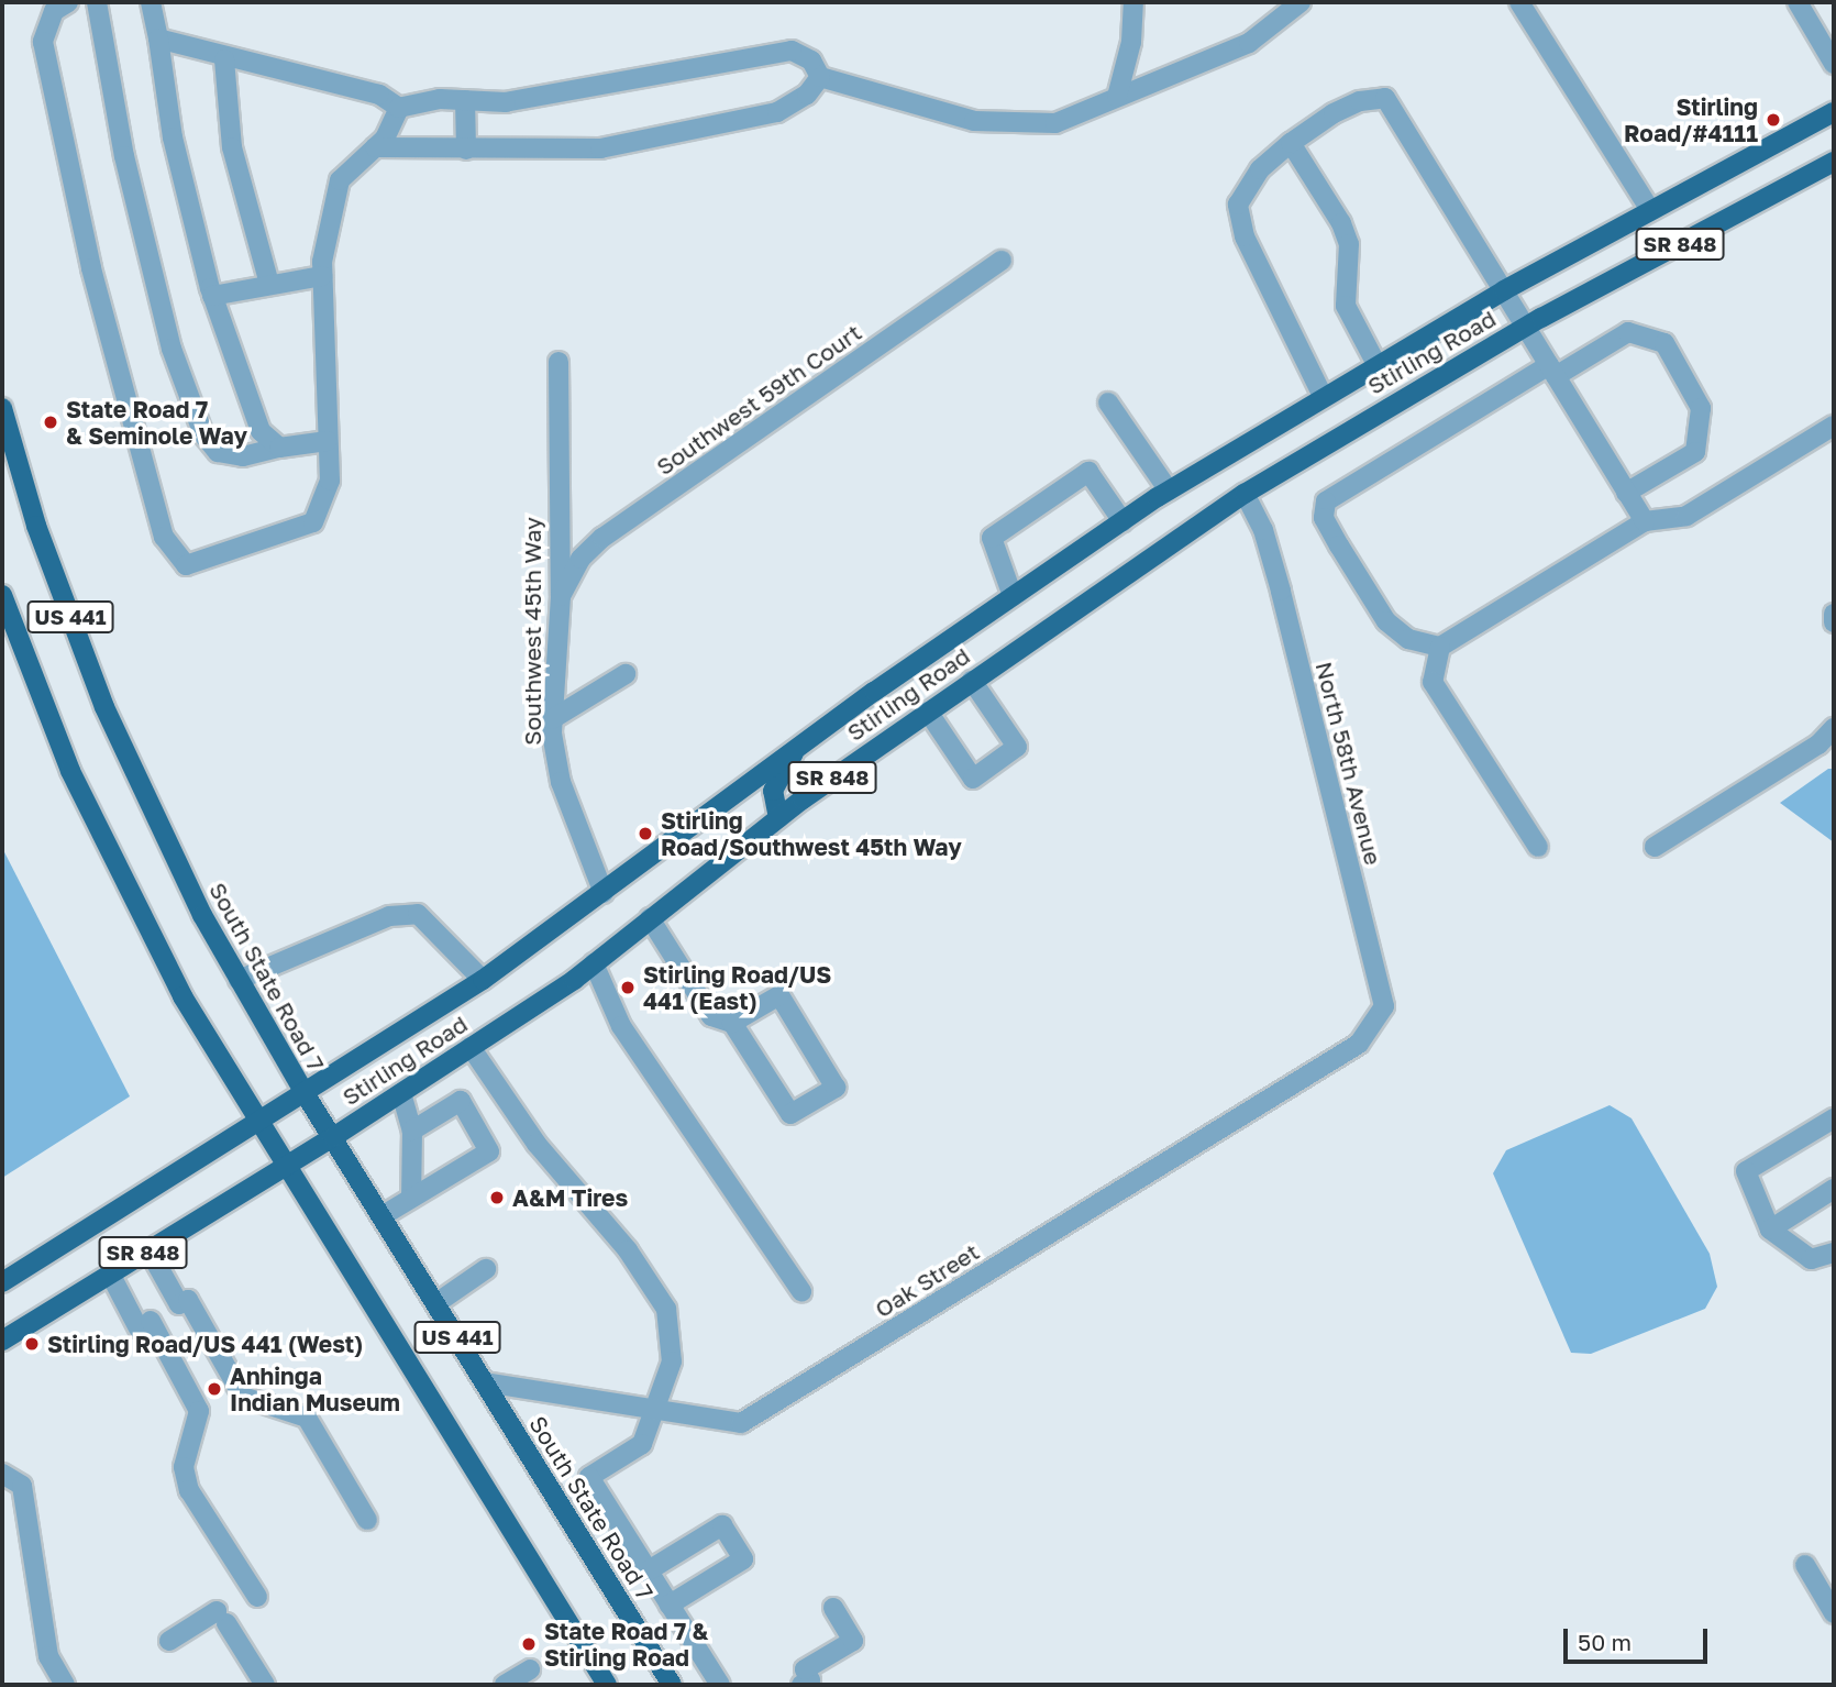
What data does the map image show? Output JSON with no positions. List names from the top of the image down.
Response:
{
  "streets": {
    "main road": [
      "SR 848",
      "Stirling Road",
      "US 441",
      "South State Road 7"
    ],
    "street": [
      "Southwest 59th Court",
      "Southwest 45th Way",
      "North 58th Avenue",
      "Oak Street"
    ]
  },
  "crossings": [
    ["Stirling Road", "US 441"],
    ["Stirling Road", "Southwest 45th Way"],
    ["Stirling Road", "North 58th Avenue"],
    ["Stirling Road", "South State Road 7"],
    ["Southwest 59th Court", "Southwest 45th Way"],
    ["North 58th Avenue", "Oak Street"],
    ["South State Road 7", "Oak Street"]
  ],
  "places": [
    "Stirling Road/#4111",
    "State Road 7 & Seminole Way",
    "Stirling Road/Southwest 45th Way",
    "Stirling Road/US 441 (East)",
    "A&M Tires",
    "Stirling Road/US 441 (West)",
    "Anhinga Indian Museum",
    "State Road 7 & Stirling Road"
  ],
  "scale_bar": "50 m"
}
